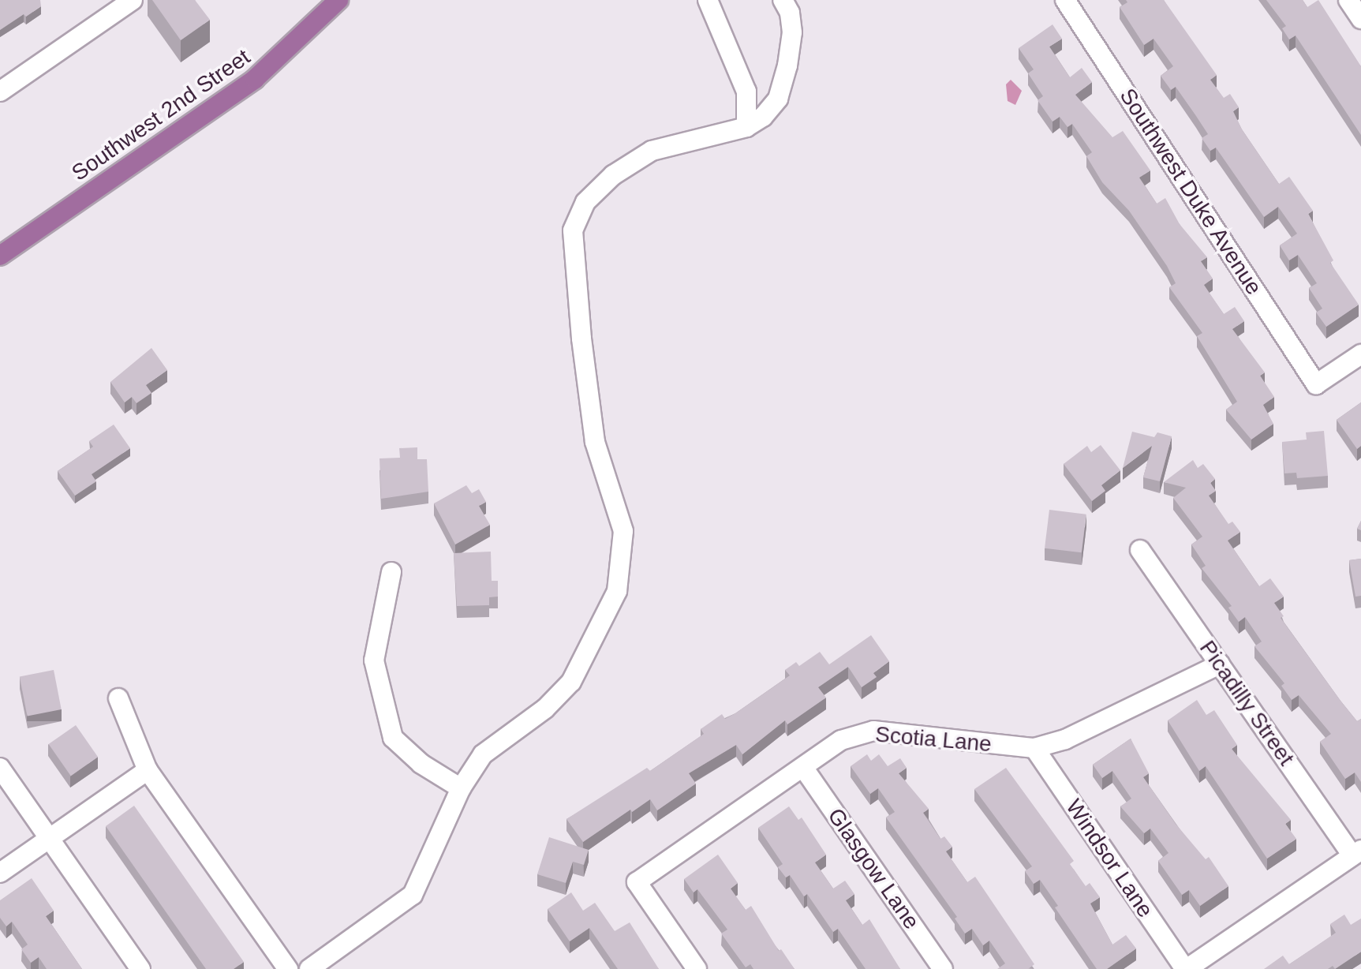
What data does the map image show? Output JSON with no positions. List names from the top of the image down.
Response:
{
  "streets": {
    "main road": ["Southwest 2nd Street"],
    "street": [
      "Southwest Duke Avenue",
      "Picadilly Street",
      "Scotia Lane",
      "Windsor Lane",
      "Glasgow Lane"
    ]
  },
  "crossings": [
    ["Picadilly Street", "Scotia Lane"],
    ["Scotia Lane", "Windsor Lane"],
    ["Scotia Lane", "Glasgow Lane"]
  ]
}
